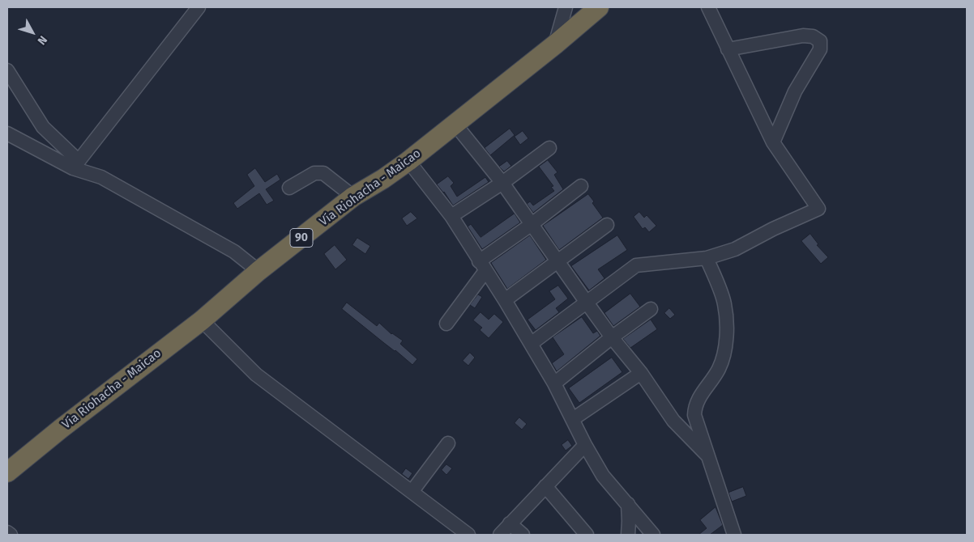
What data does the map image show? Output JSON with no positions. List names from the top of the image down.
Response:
{
  "streets": {
    "highway": ["Vía Riohacha - Maicao", "90"]
  },
  "north": "bottom right"
}
